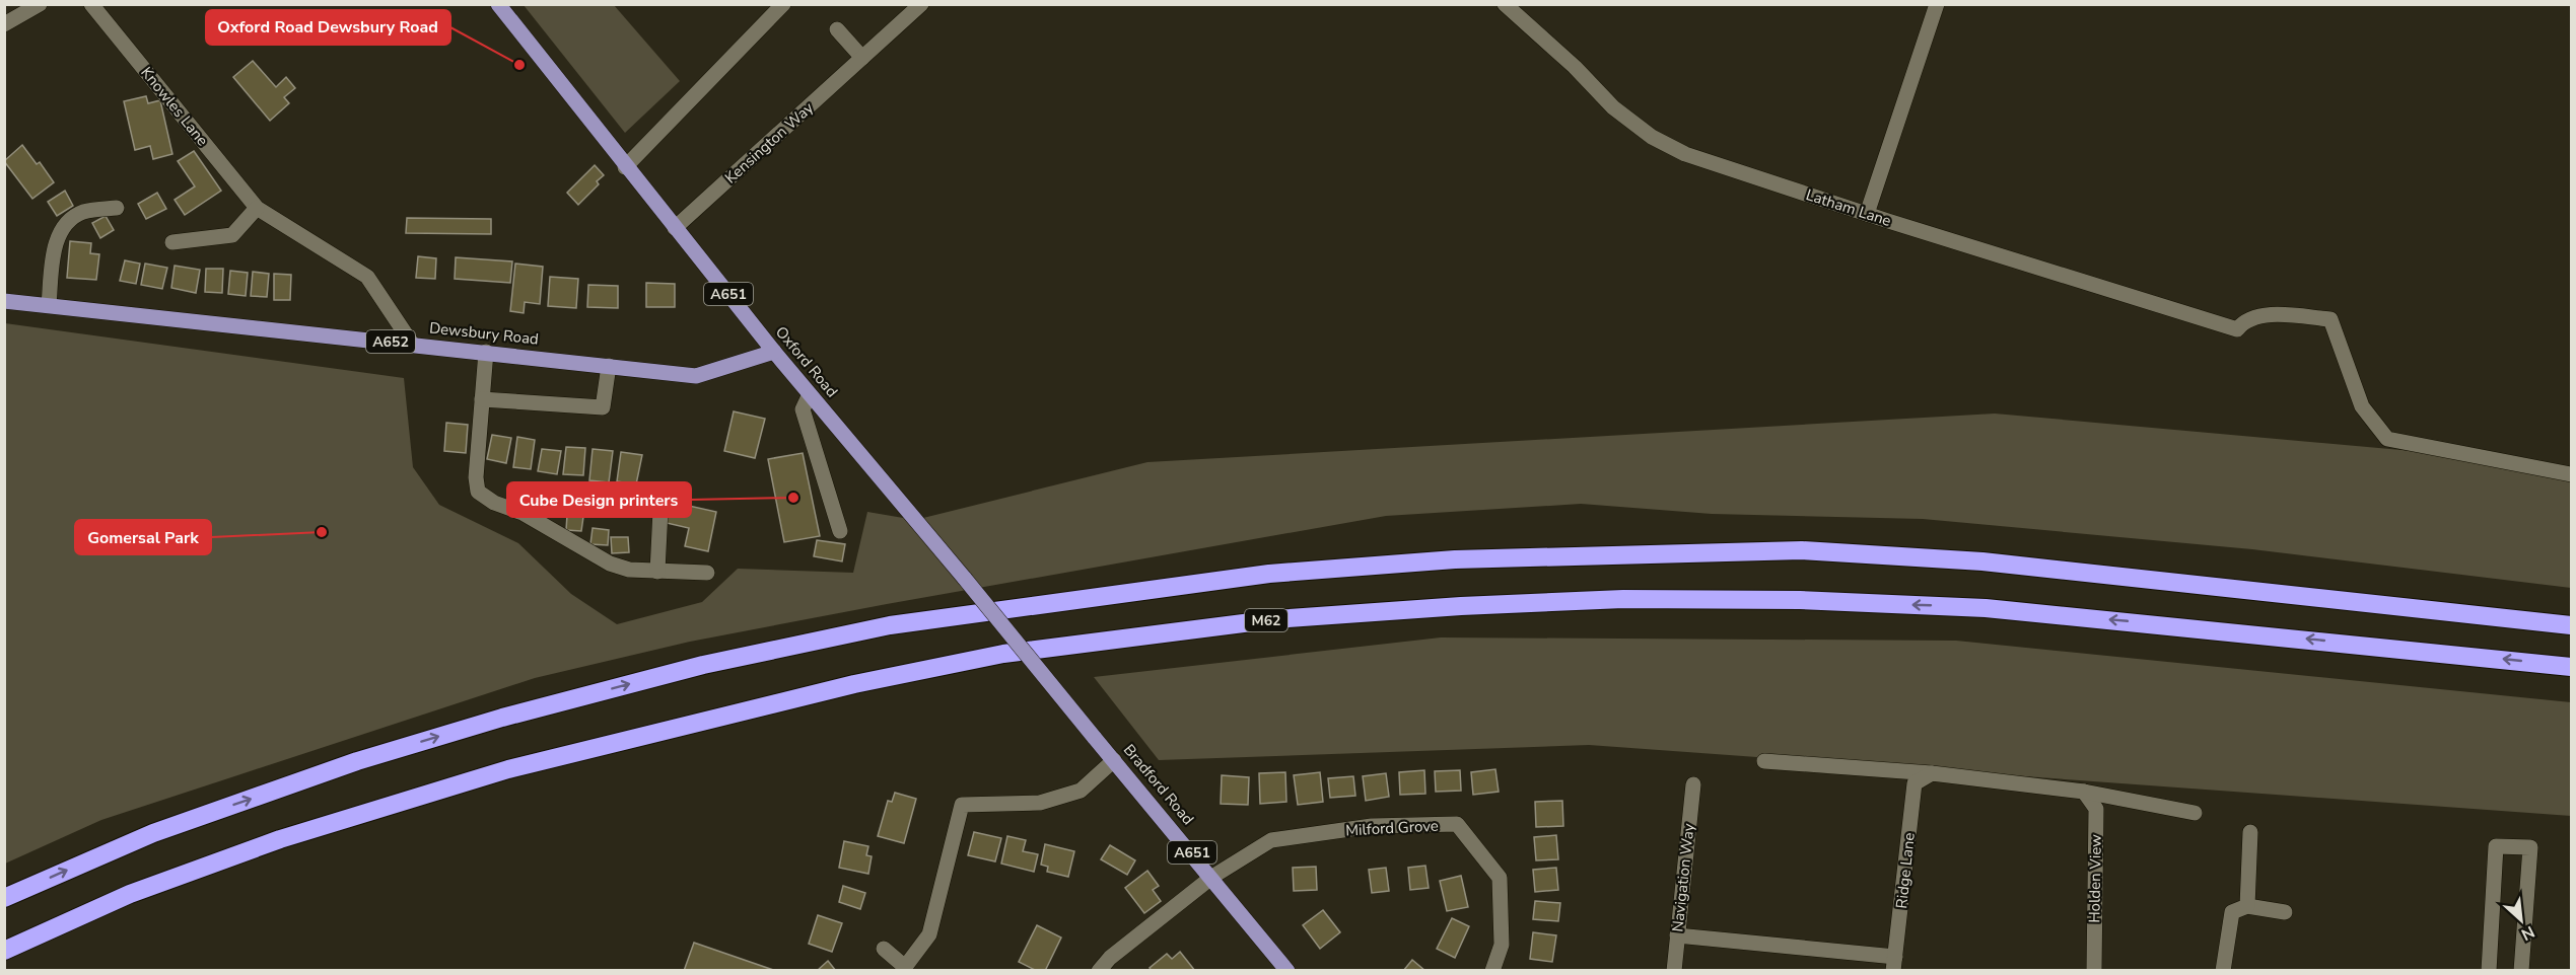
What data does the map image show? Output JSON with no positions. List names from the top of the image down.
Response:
{
  "streets": {
    "highway": ["M62"],
    "main road": [
      "A651",
      "Dewsbury Road",
      "A652",
      "Oxford Road",
      "Bradford Road"
    ],
    "street": [
      "Knowles Lane",
      "Kensington Way",
      "Latham Lane",
      "Milford Grove",
      "Ridge Lane",
      "Navigation Way",
      "Holden View"
    ]
  },
  "crossings": [
    ["Knowles Lane", "Dewsbury Road"],
    ["Kensington Way", "Oxford Road"],
    ["Dewsbury Road", "Oxford Road"],
    ["Oxford Road", "Bradford Road"],
    ["Bradford Road", "Milford Grove"]
  ],
  "places": ["Oxford Road Dewsbury Road", "Cube Design printers", "Gomersal Park"],
  "north": "bottom right"
}
